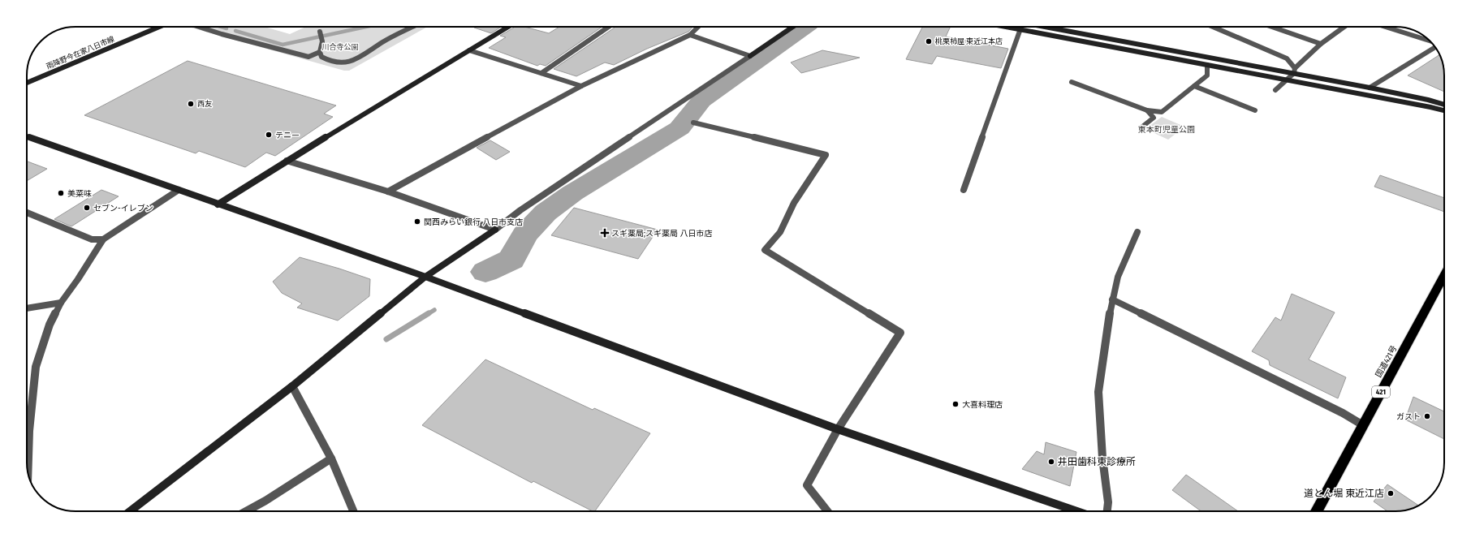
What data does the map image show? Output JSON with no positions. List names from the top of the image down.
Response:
{
  "streets": {
    "highway": ["国道421号", "421"],
    "street": ["雨降野今在家八日市線"]
  },
  "parks": ["川合寺公園", "東本町児童公園"],
  "places": {
    "other": [
      "桃栗柿屋 東近江本店",
      "西友",
      "テニー",
      "美菜味",
      "セブン-イレブン",
      "関西みらい銀行 八日市支店",
      "大喜料理店",
      "ガスト",
      "井田歯科東診療所",
      "道とん堀 東近江店"
    ],
    "health": ["スギ薬局;スギ薬局 八日市店"]
  }
}
